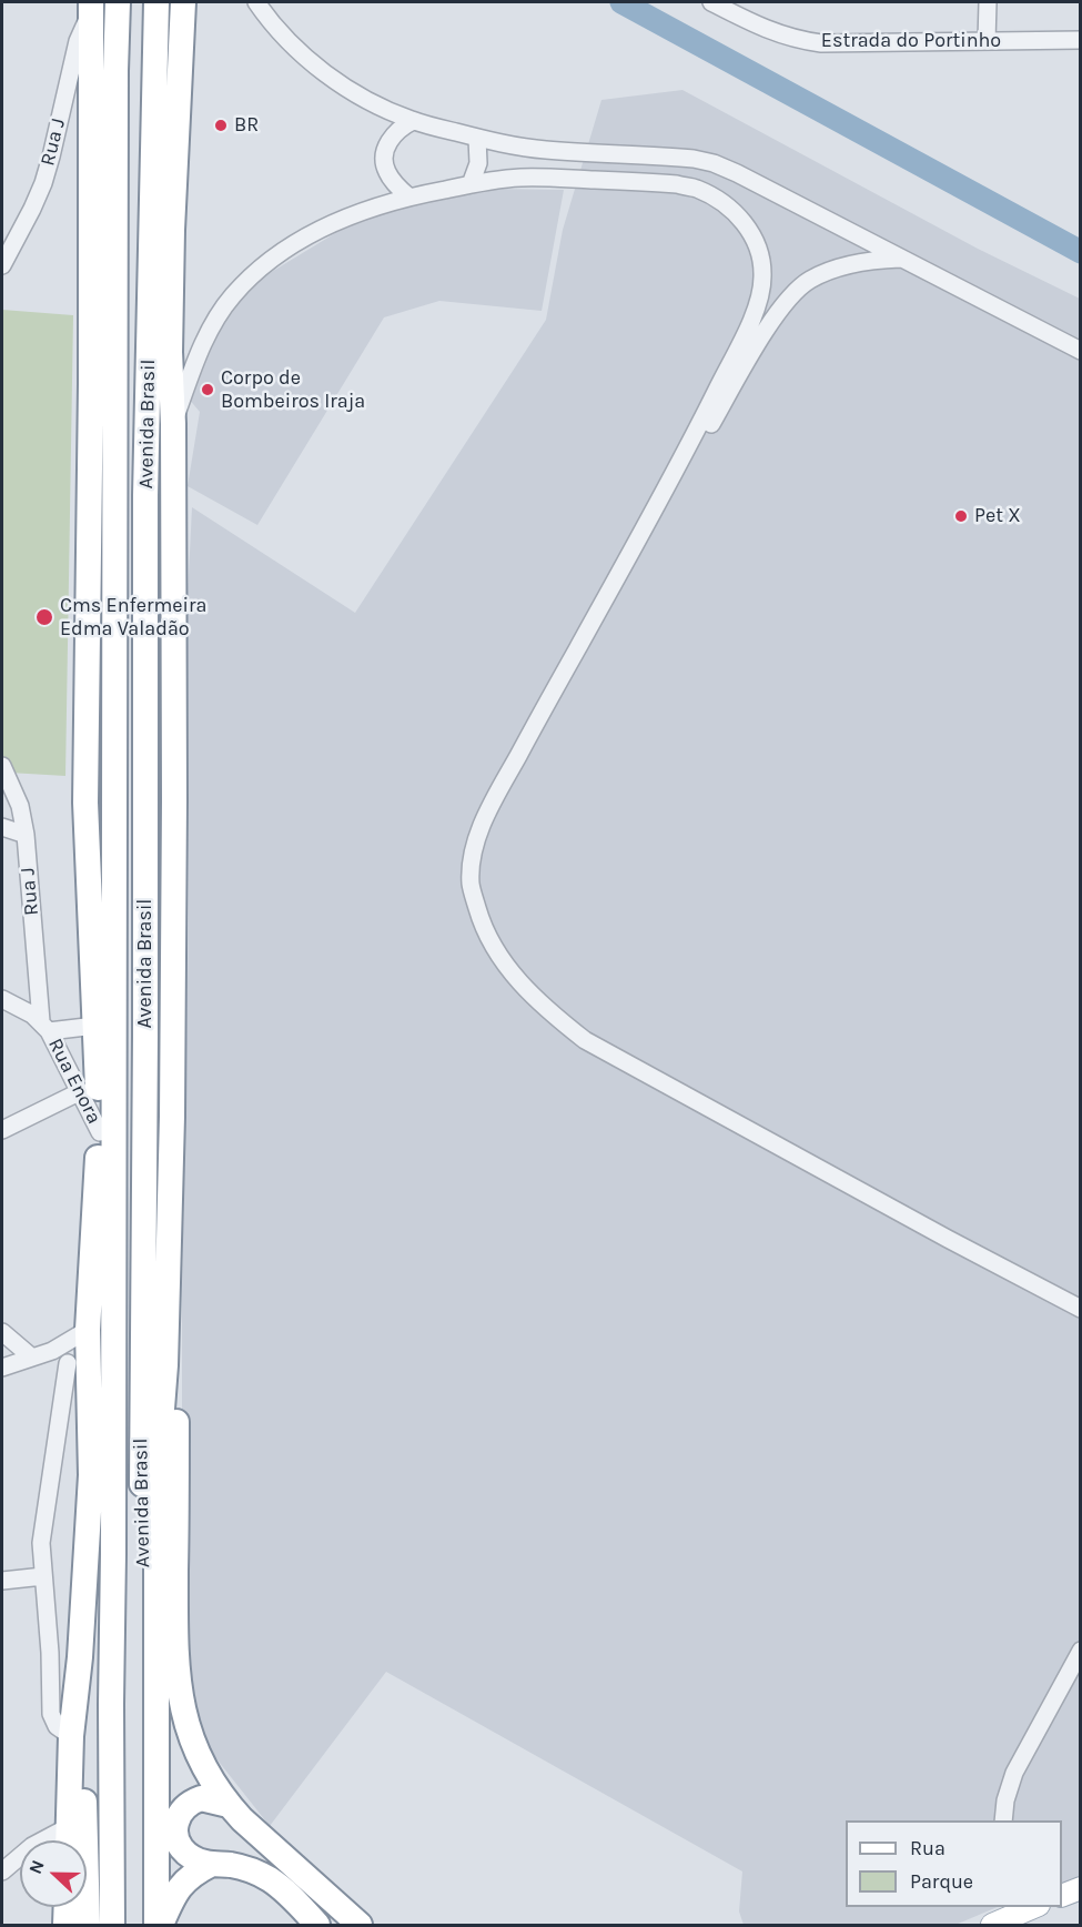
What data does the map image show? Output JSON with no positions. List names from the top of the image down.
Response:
{
  "streets": {
    "highway": ["Avenida Brasil"],
    "street": ["Estrada do Portinho", "Rua J", "Rua Enora"]
  },
  "crossings": [
    ["Rua J", "Rua Enora"]
  ],
  "places": [
    "BR",
    "Corpo de Bombeiros Iraja",
    "Pet X",
    "Cms Enfermeira Edma Valadão"
  ],
  "legend": ["Rua", "Parque"],
  "north": "left"
}
